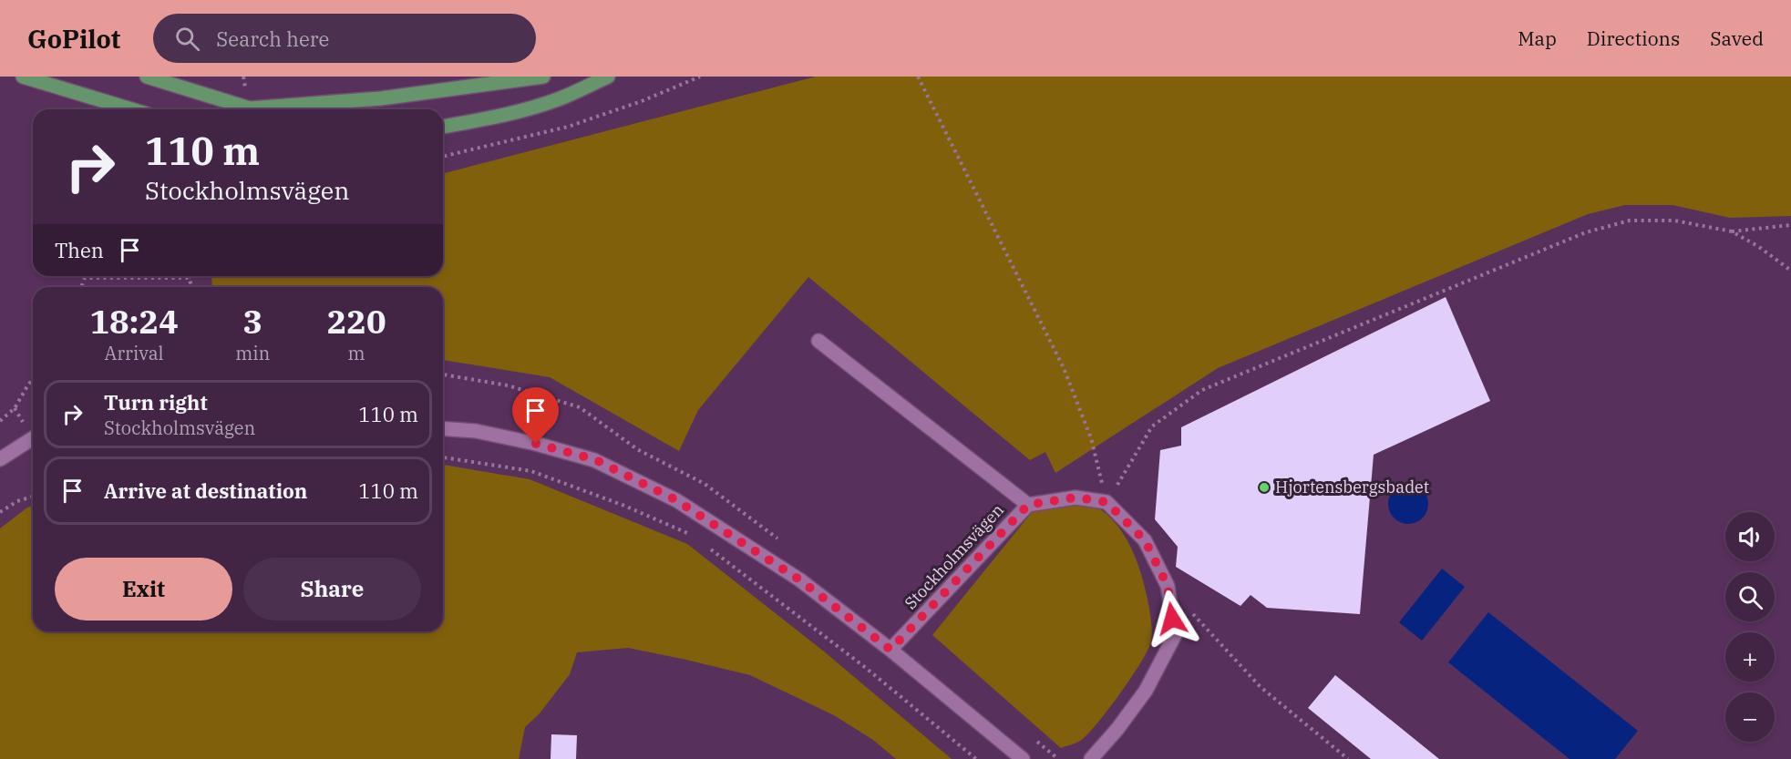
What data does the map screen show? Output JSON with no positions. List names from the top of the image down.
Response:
{
  "streets": {
    "street": ["Stockholmsvägen"]
  },
  "places": ["Hjortensbergsbadet"],
  "page": {
    "header": "GoPilot",
    "search": "Search here",
    "nav": ["Map", "Directions", "Saved"],
    "turn": ["110 m", "Stockholmsvägen"],
    "then": "Then",
    "eta": [
      "18:24",
      "Arrival",
      "3",
      "min",
      "220",
      "m"
    ],
    "list": [
      {
        "name": "Turn right",
        "note": "Stockholmsvägen",
        "value": "110 m"
      },
      {
        "name": "Arrive at destination",
        "value": "110 m"
      }
    ],
    "map_buttons": ["+", "−"],
    "buttons": ["Exit", "Share"]
  }
}
